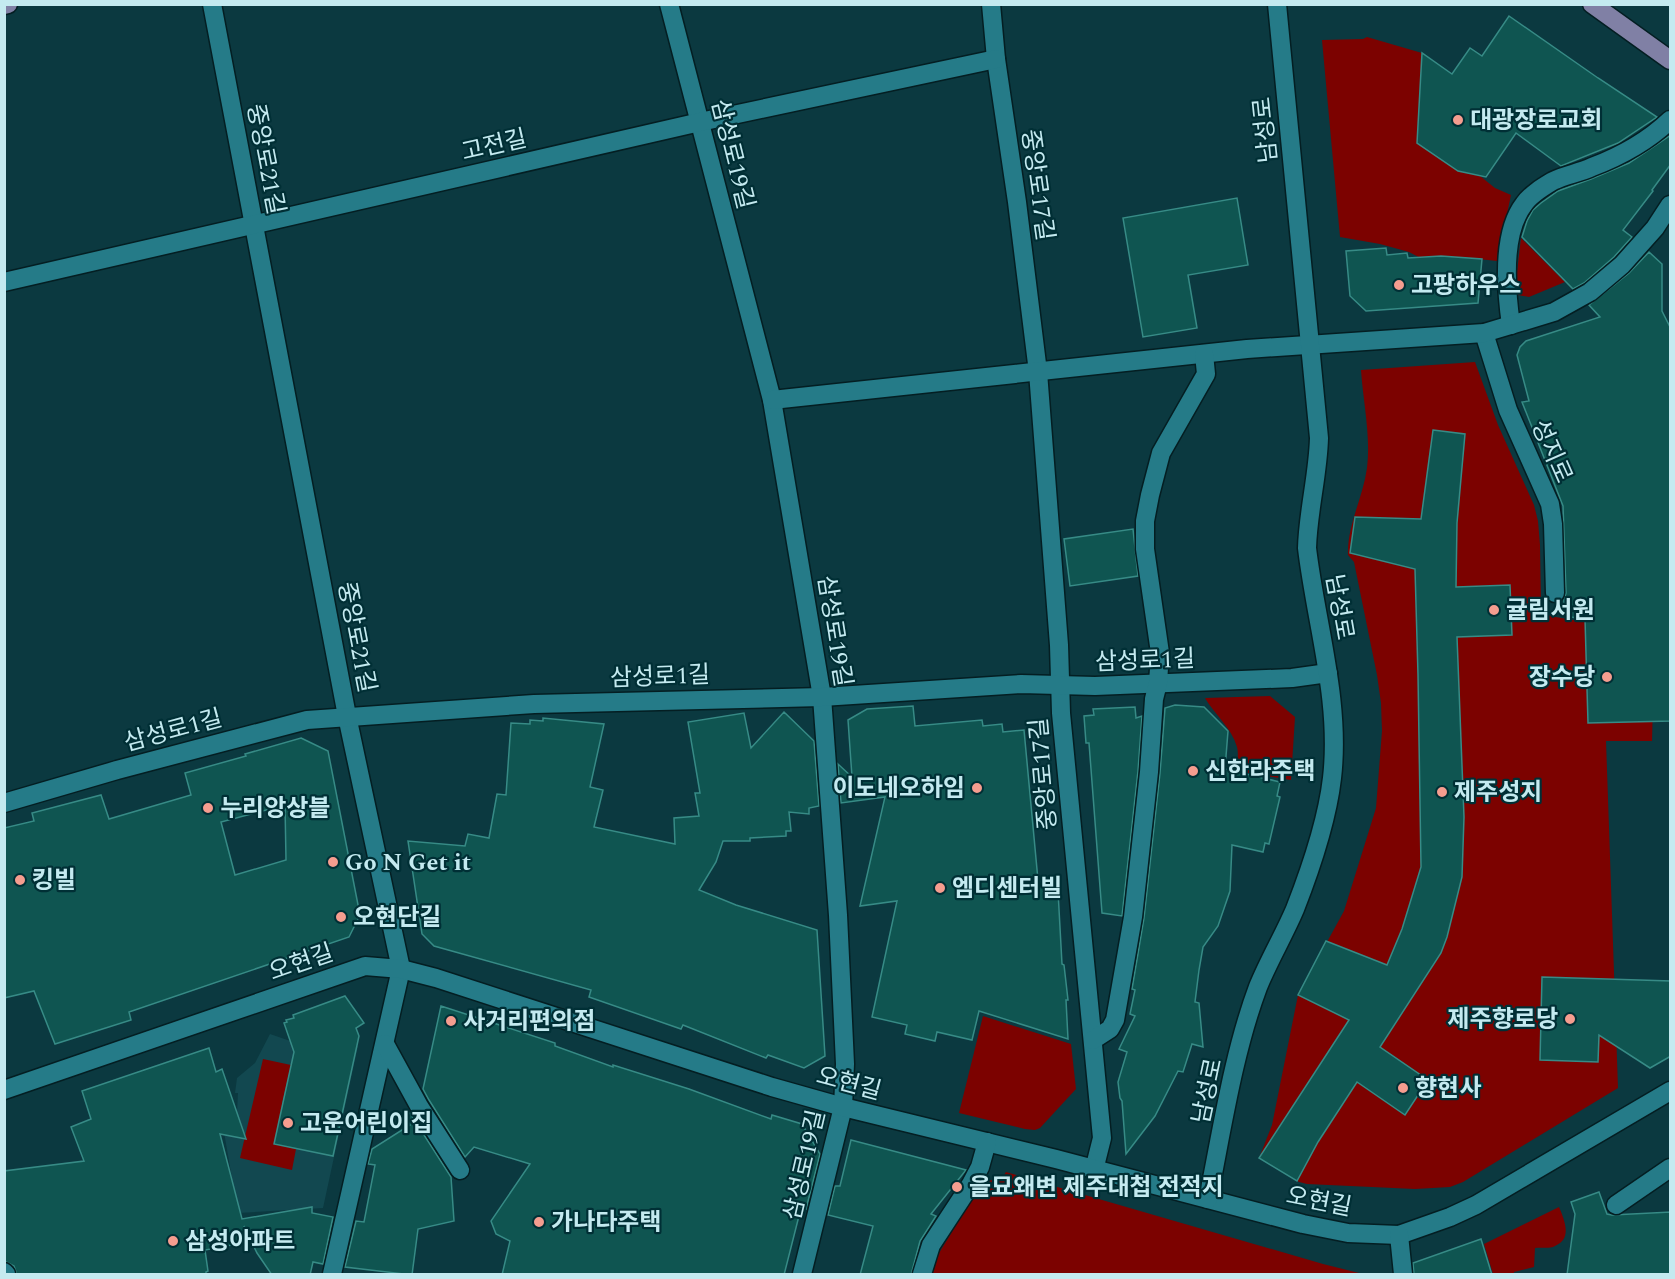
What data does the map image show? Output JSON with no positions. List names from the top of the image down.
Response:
{
  "streets": {
    "street": [
      "남성로",
      "고전길",
      "삼성로19길",
      "중앙로21길",
      "중앙로17길",
      "성지로",
      "삼성로1길",
      "오현길"
    ]
  },
  "crossings": [
    ["남성로", "삼성로1길"],
    ["남성로", "오현길"],
    ["고전길", "삼성로19길"],
    ["고전길", "중앙로21길"],
    ["고전길", "중앙로17길"],
    ["삼성로19길", "삼성로1길"],
    ["삼성로19길", "오현길"],
    ["중앙로21길", "삼성로1길"],
    ["중앙로21길", "오현길"],
    ["중앙로17길", "삼성로1길"],
    ["중앙로17길", "오현길"]
  ],
  "places": [
    "대광장로교회",
    "고팡하우스",
    "귤림서원",
    "장수당",
    "신한라주택",
    "이도네오하임",
    "제주성지",
    "누리앙상블",
    "Go N Get it",
    "킹빌",
    "엠디센터빌",
    "오현단길",
    "제주향로당",
    "사거리편의점",
    "향현사",
    "고운어린이집",
    "을묘왜변 제주대첩 전적지",
    "가나다주택",
    "삼성아파트"
  ]
}
